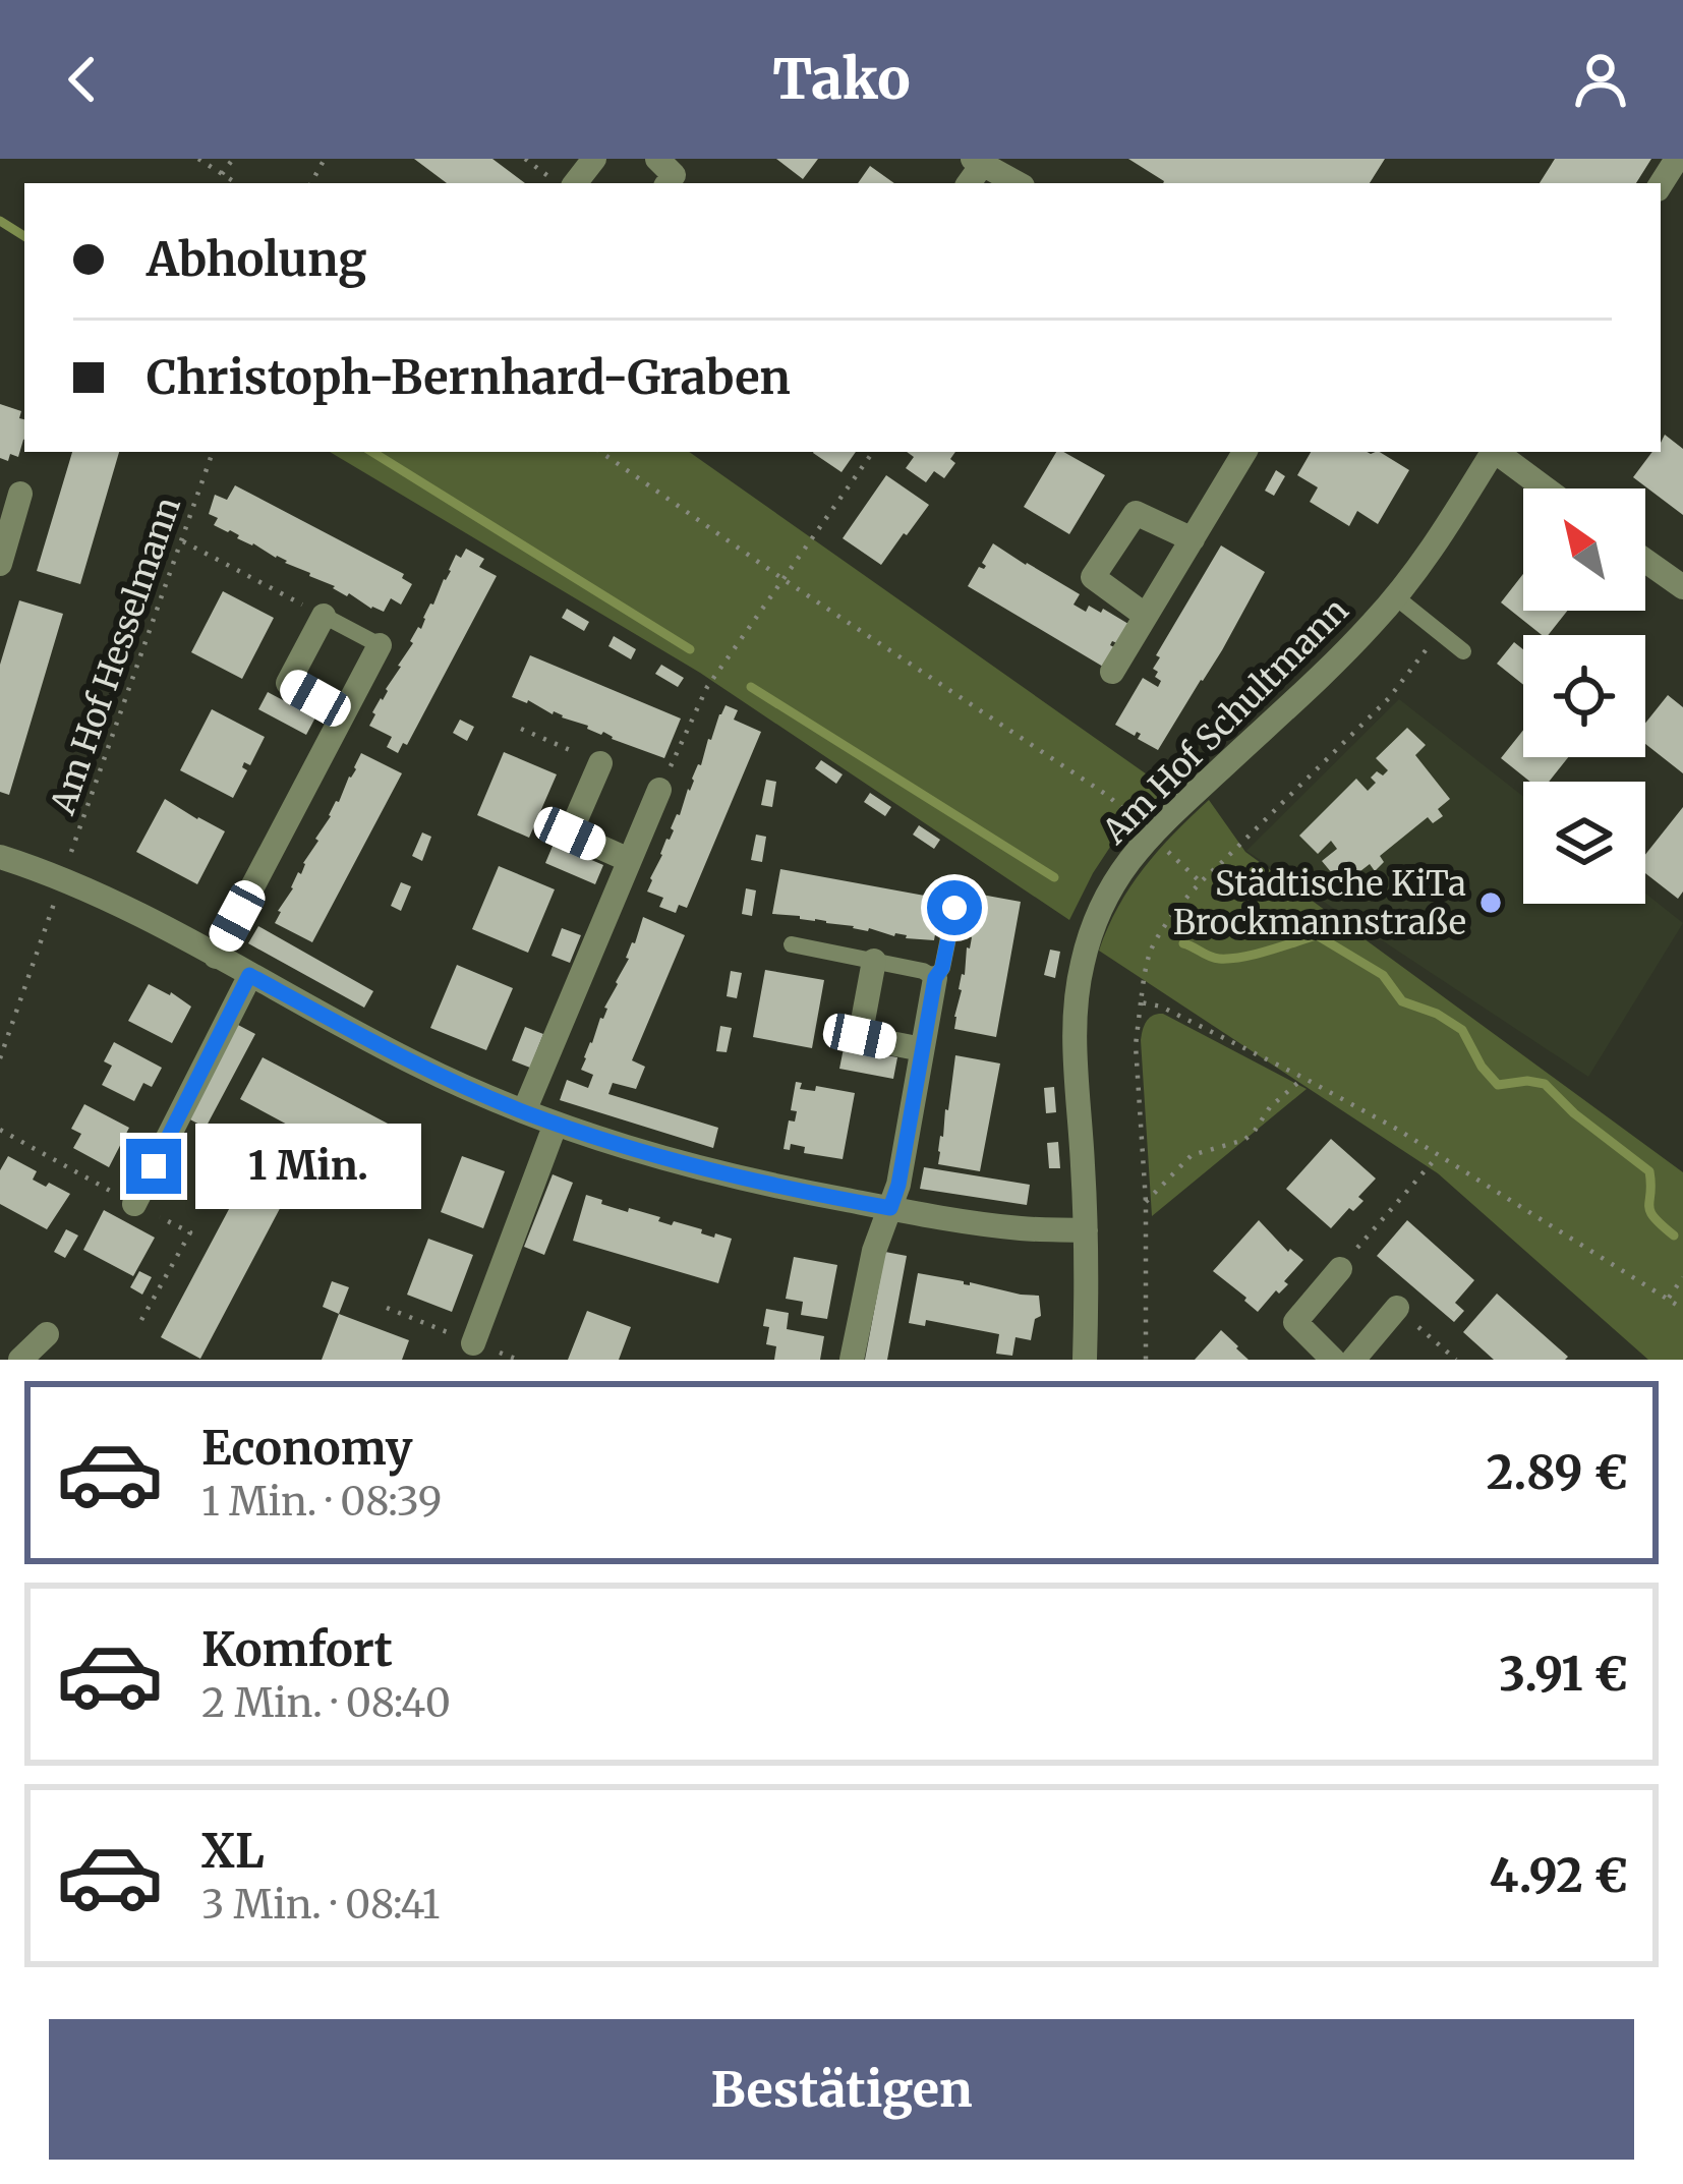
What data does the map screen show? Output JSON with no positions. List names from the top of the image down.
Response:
{
  "streets": {
    "street": ["Am Hof Schultmann"],
    "path": ["Am Hof Hesselmann"]
  },
  "places": ["Städtische KiTa Brockmannstraße"],
  "north": "top left",
  "page": {
    "header": "Tako",
    "banner": ["Abholung", "Christoph-Bernhard-Graben"],
    "bubble": "1 Min.",
    "list": [
      {
        "name": "Economy",
        "note": "1 Min. · 08:39",
        "value": "2.89 €"
      },
      {
        "name": "Komfort",
        "note": "2 Min. · 08:40",
        "value": "3.91 €"
      },
      {
        "name": "XL",
        "note": "3 Min. · 08:41",
        "value": "4.92 €"
      }
    ],
    "buttons": "Bestätigen"
  }
}
